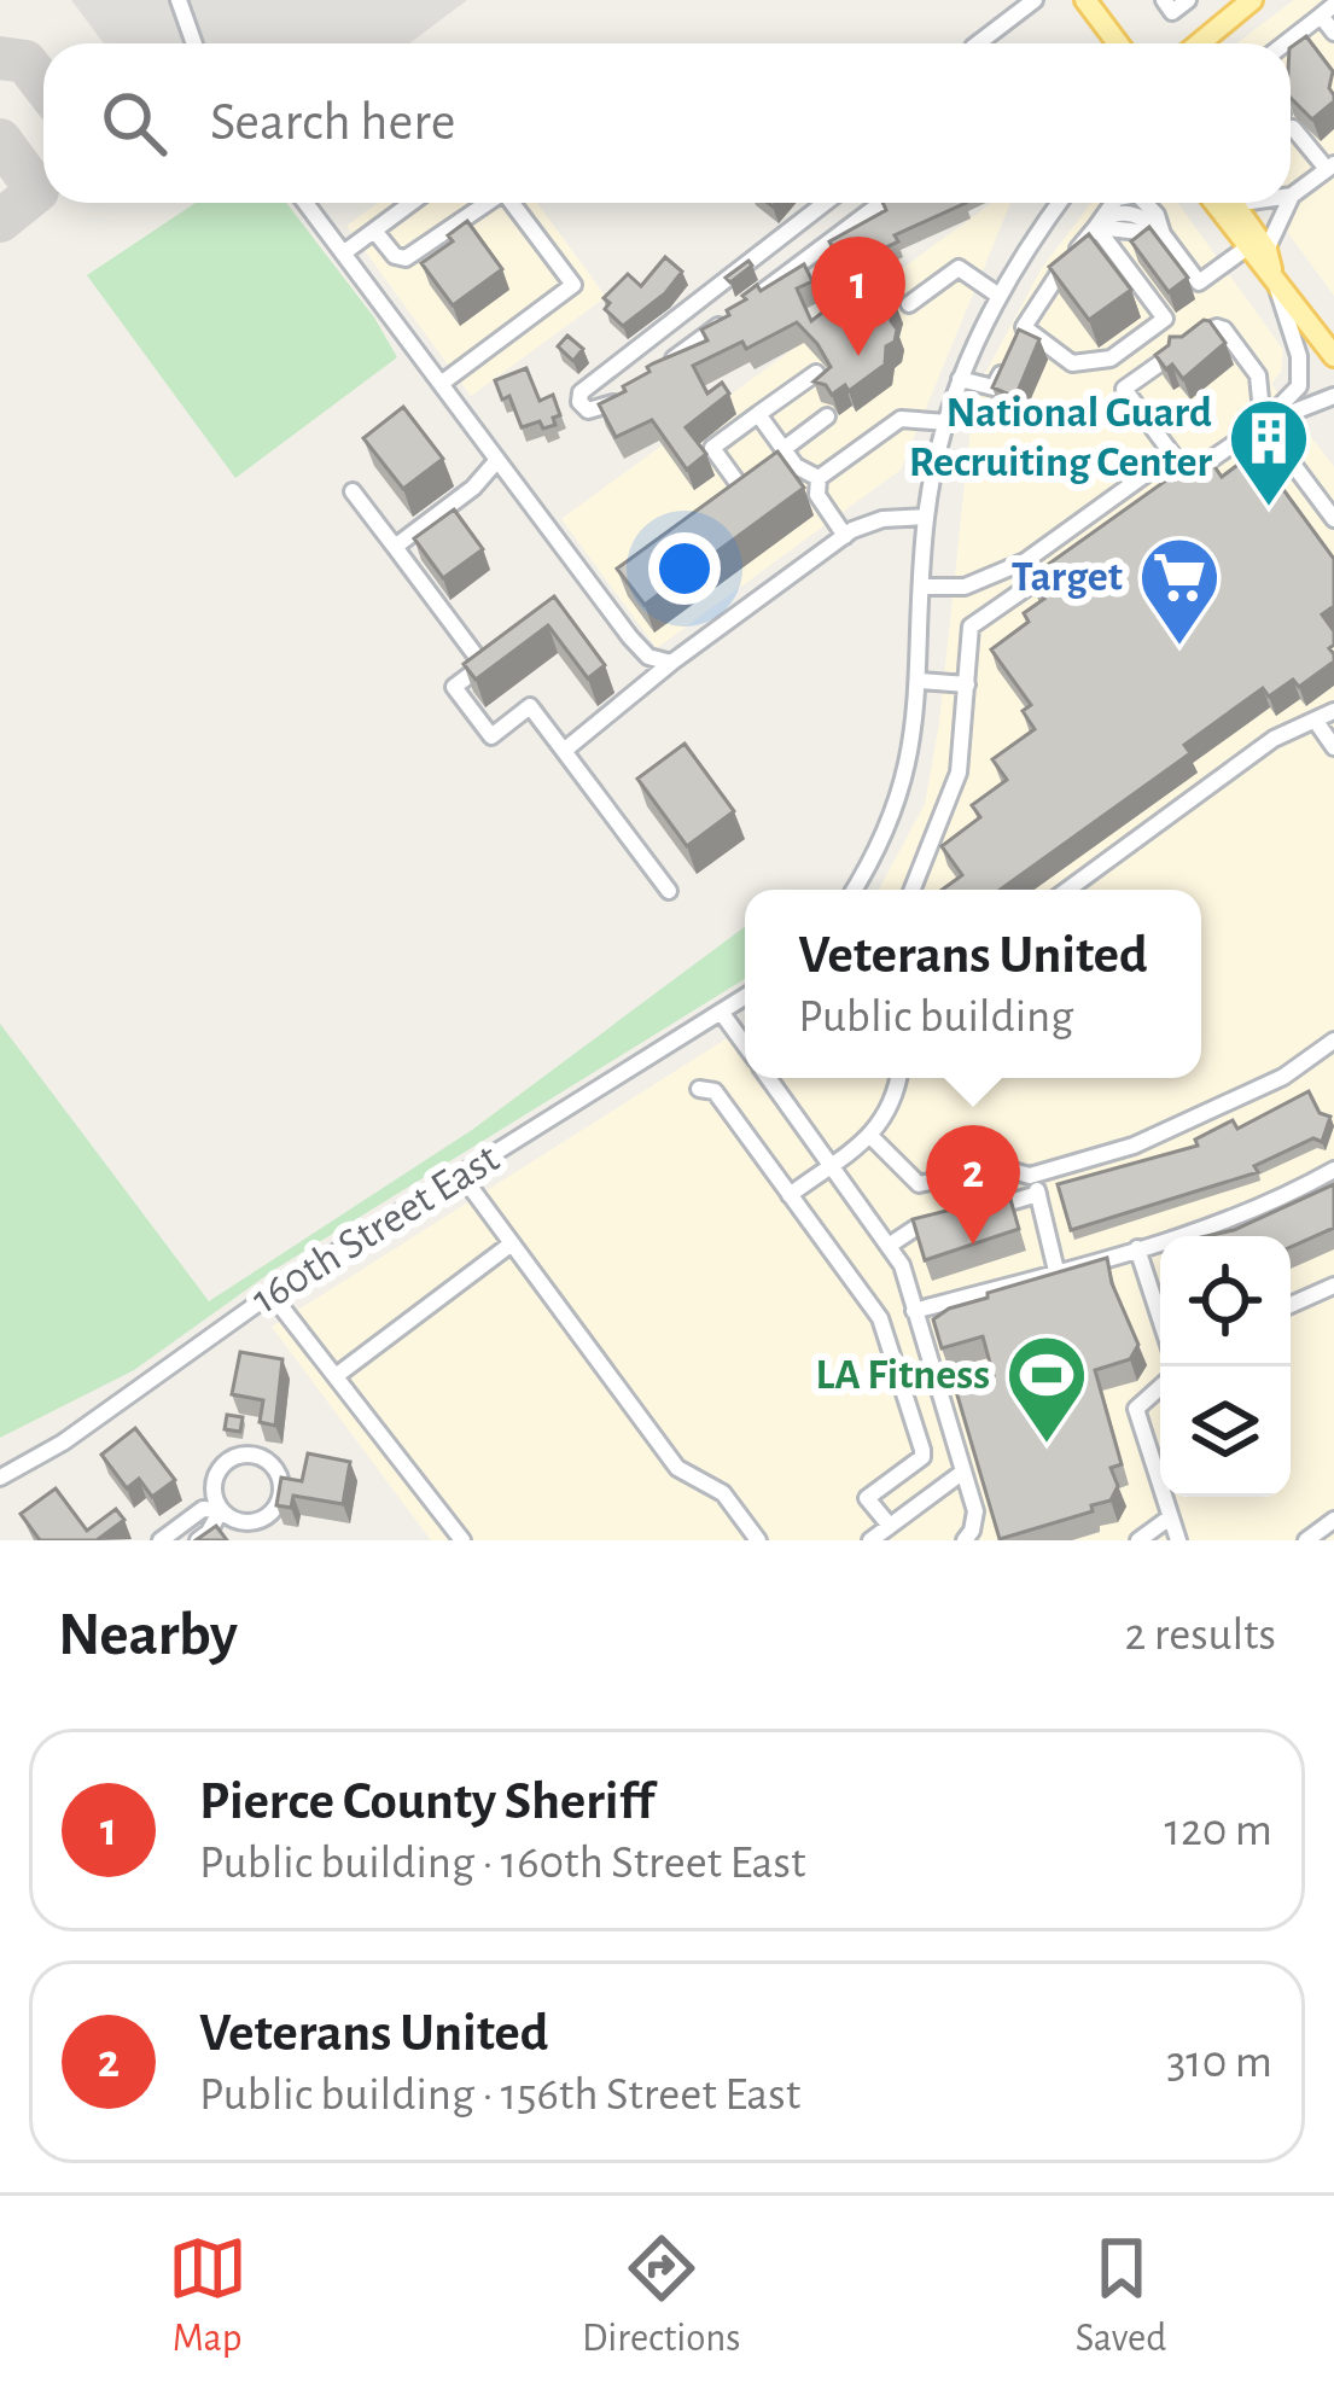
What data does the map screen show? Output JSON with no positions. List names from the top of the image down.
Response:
{
  "streets": {
    "street": ["160th Street East"]
  },
  "places": {
    "building": ["National Guard Recruiting Center"],
    "supermarket": ["Target"],
    "sports": ["LA Fitness"]
  },
  "page": {
    "search": "Search here",
    "pins": ["1", "2"],
    "popup": ["Veterans United", "Public building"],
    "heading": ["Nearby", "2 results"],
    "list": [
      {
        "mark": "1",
        "name": "Pierce County Sheriff",
        "note": "Public building · 160th Street East",
        "value": "120 m"
      },
      {
        "mark": "2",
        "name": "Veterans United",
        "note": "Public building · 156th Street East",
        "value": "310 m"
      }
    ],
    "nav": ["Map", "Directions", "Saved"]
  }
}
